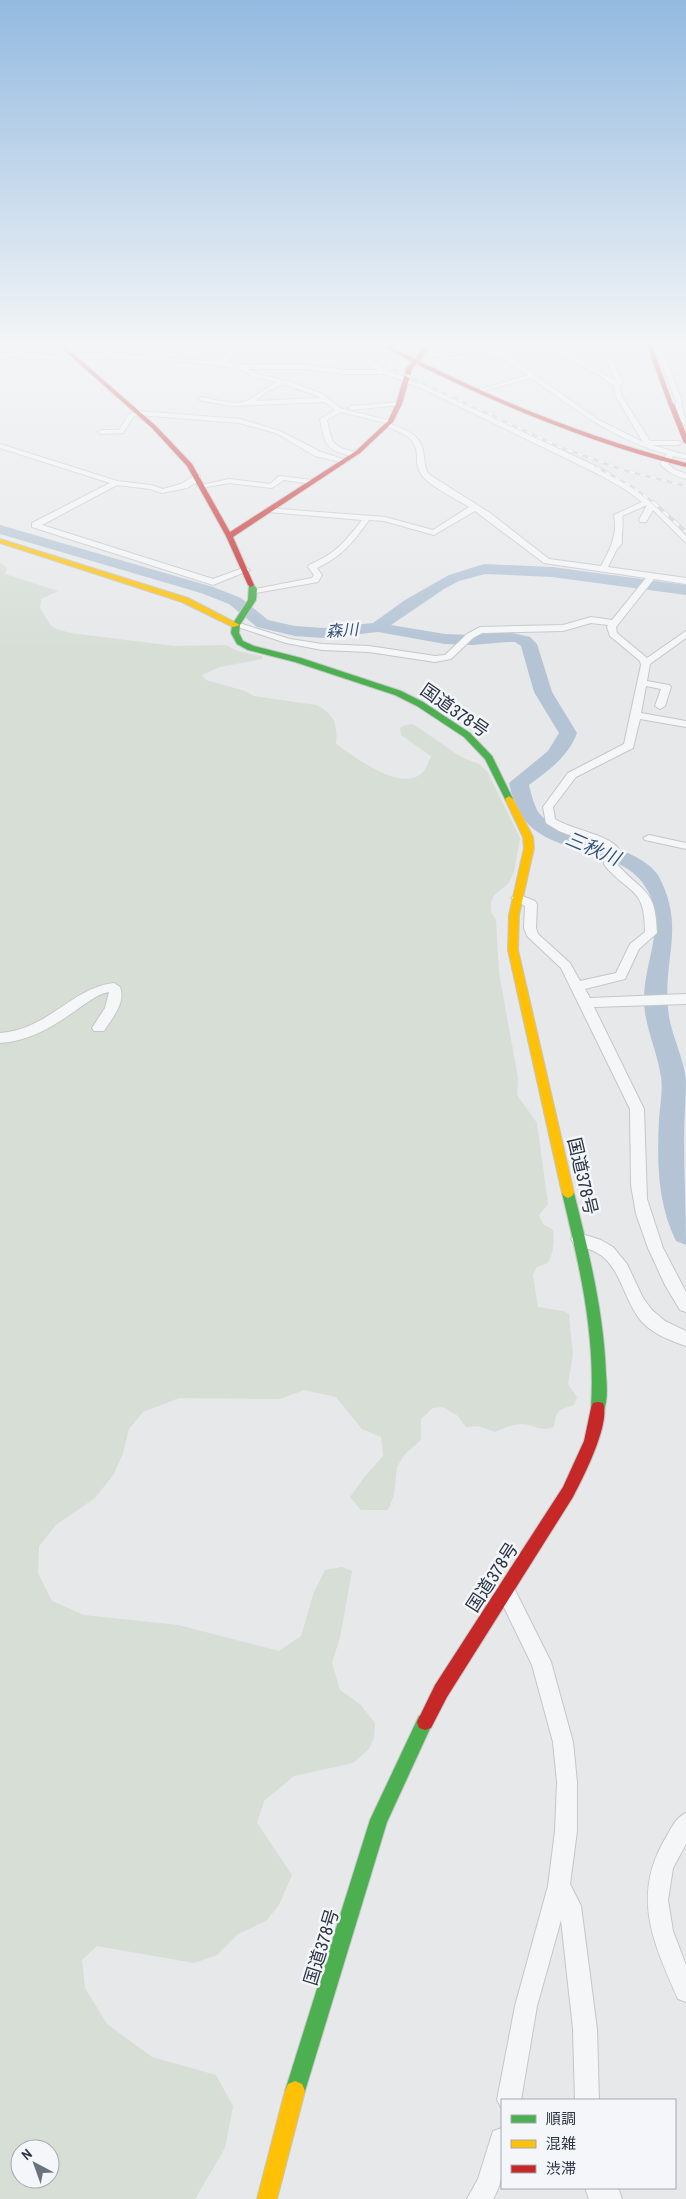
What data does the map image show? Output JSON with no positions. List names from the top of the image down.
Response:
{
  "streets": {
    "main road": ["国道378号"]
  },
  "water": ["森川", "三秋川"],
  "legend": ["順調", "混雑", "渋滞"],
  "north": "top left"
}
